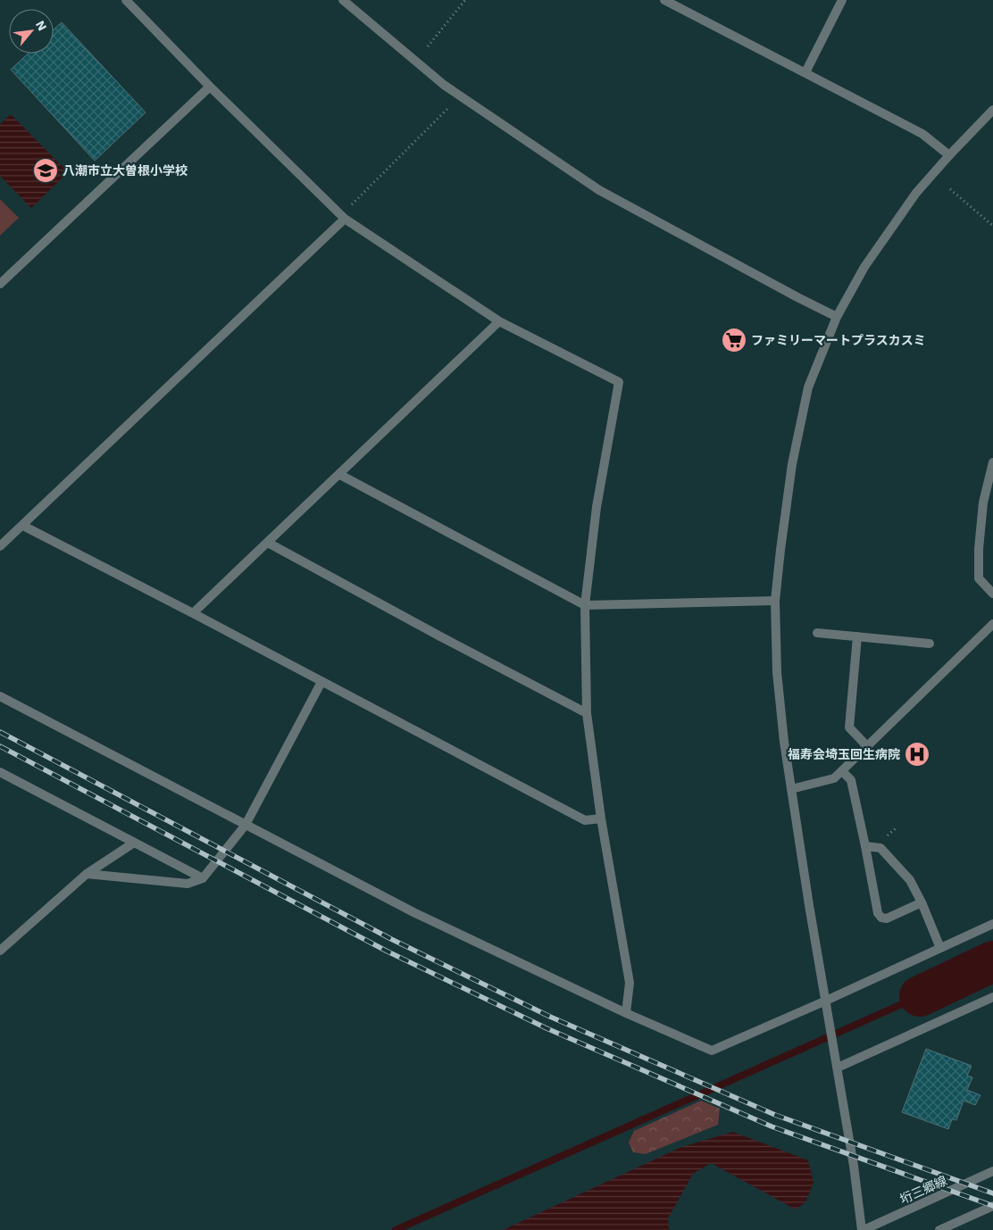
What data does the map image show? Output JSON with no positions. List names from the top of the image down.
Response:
{
  "streets": {
    "street": ["垳三郷線"]
  },
  "places": {
    "school or university": ["八潮市立大曽根小学校"],
    "supermarket": ["ファミリーマートプラスカスミ"],
    "hospital": ["福寿会埼玉回生病院"]
  },
  "north": "top right"
}
